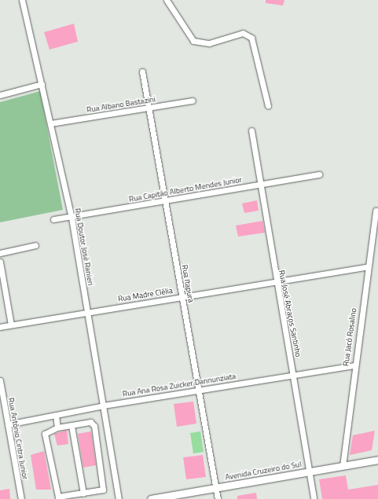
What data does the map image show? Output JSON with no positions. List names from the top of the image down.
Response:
{
  "streets": {
    "street": [
      "Rua Albano Bastazini",
      "Rua Capitão Alberto Mendes Junior",
      "Rua Doutor José Ranieri",
      "Rua Itapura",
      "Rua Madre Clélia",
      "Rua José Abraços Santinho",
      "Rua Jacó Rosalino",
      "Rua Ana Rosa Zuicker Dannunziata",
      "Rua Antônio Cintra Junior",
      "Avenida Cruzeiro do Sul"
    ]
  },
  "crossings": [
    ["Rua Albano Bastazini", "Rua Doutor José Ranieri"],
    ["Rua Albano Bastazini", "Rua Itapura"],
    ["Rua Capitão Alberto Mendes Junior", "Rua Doutor José Ranieri"],
    ["Rua Capitão Alberto Mendes Junior", "Rua Itapura"],
    ["Rua Capitão Alberto Mendes Junior", "Rua José Abraços Santinho"],
    ["Rua Doutor José Ranieri", "Rua Madre Clélia"],
    ["Rua Doutor José Ranieri", "Rua Ana Rosa Zuicker Dannunziata"],
    ["Rua Itapura", "Rua Madre Clélia"],
    ["Rua Itapura", "Rua Ana Rosa Zuicker Dannunziata"],
    ["Rua Itapura", "Avenida Cruzeiro do Sul"],
    ["Rua Madre Clélia", "Rua José Abraços Santinho"],
    ["Rua Madre Clélia", "Rua Jacó Rosalino"],
    ["Rua José Abraços Santinho", "Rua Ana Rosa Zuicker Dannunziata"],
    ["Rua José Abraços Santinho", "Avenida Cruzeiro do Sul"],
    ["Rua Jacó Rosalino", "Rua Ana Rosa Zuicker Dannunziata"],
    ["Rua Jacó Rosalino", "Avenida Cruzeiro do Sul"],
    ["Rua Ana Rosa Zuicker Dannunziata", "Rua Antônio Cintra Junior"]
  ]
}
